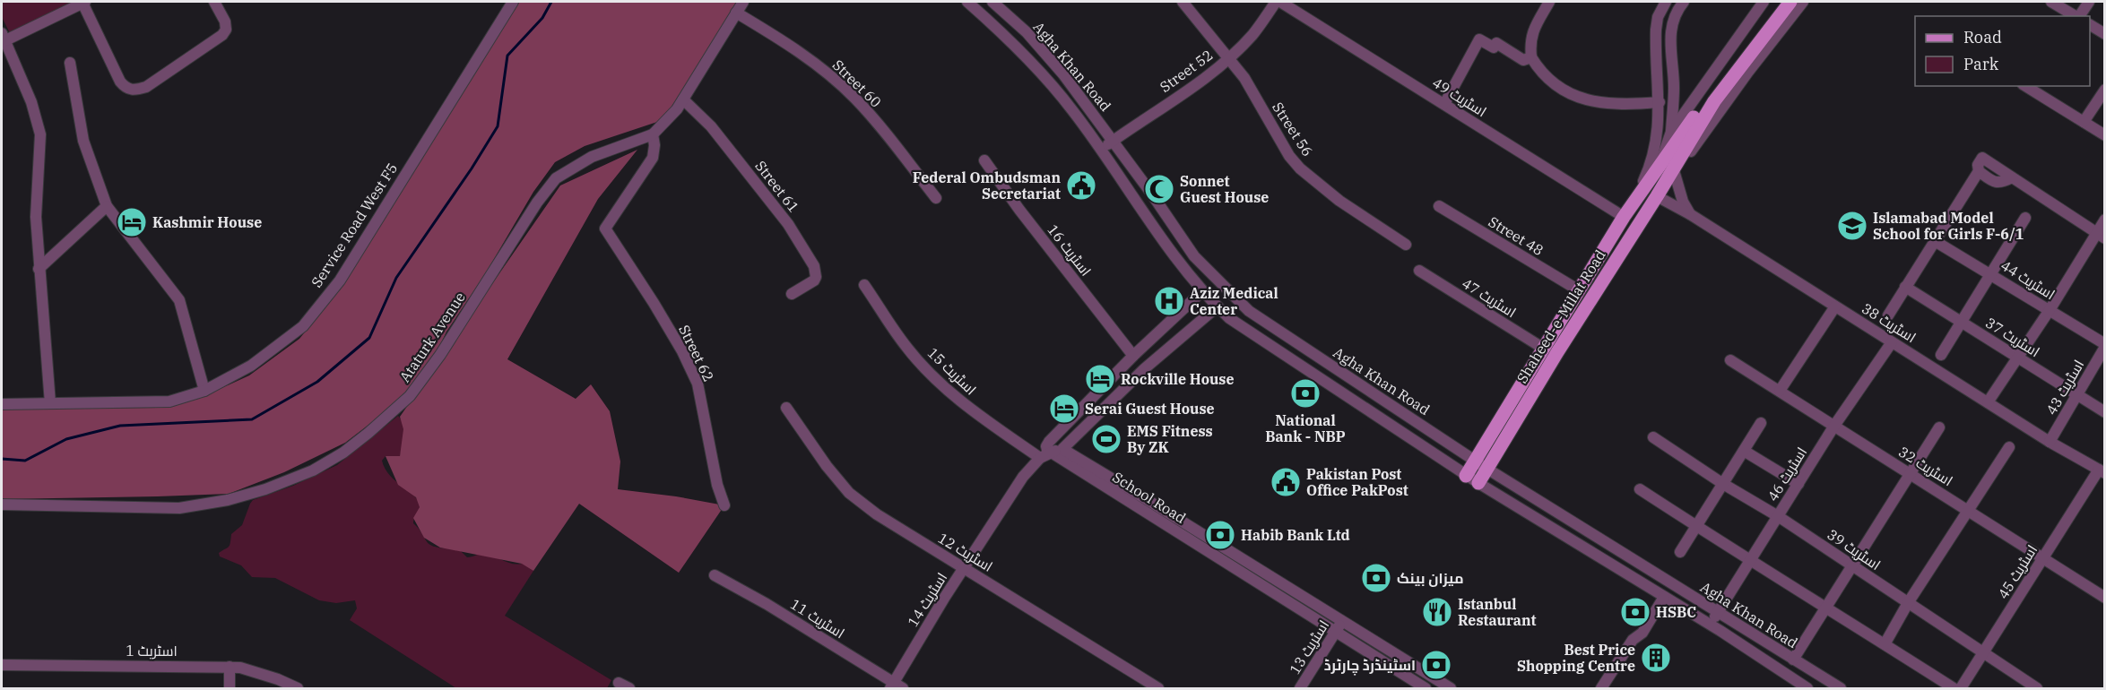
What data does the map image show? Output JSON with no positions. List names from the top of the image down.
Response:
{
  "streets": {
    "main road": ["Shaheed-e-Millat Road"],
    "street": [
      "Agha Khan Road",
      "Street 52",
      "Street 60",
      "اسٹریٹ 49",
      "Street 56",
      "Street 61",
      "Service Road West F5",
      "Street 48",
      "اسٹریٹ 16",
      "اسٹریٹ 44",
      "اسٹریٹ 47",
      "اسٹریٹ 38",
      "Ataturk Avenue",
      "اسٹریٹ 37",
      "Street 62",
      "اسٹریٹ 15",
      "اسٹریٹ 43",
      "اسٹریٹ 32",
      "اسٹریٹ 46",
      "School Road",
      "اسٹریٹ 39",
      "اسٹریٹ 12",
      "اسٹریٹ 45",
      "اسٹریٹ 14",
      "اسٹریٹ 11",
      "اسٹریٹ 13",
      "اسٹریٹ 1"
    ]
  },
  "crossings": [
    ["Agha Khan Road", "Street 52"],
    ["Agha Khan Road", "Shaheed-e-Millat Road"],
    ["Agha Khan Road", "اسٹریٹ 46"],
    ["Street 52", "Street 56"],
    ["Street 60", "Ataturk Avenue"],
    ["اسٹریٹ 49", "Shaheed-e-Millat Road"],
    ["Street 61", "Ataturk Avenue"],
    ["Street 48", "Shaheed-e-Millat Road"],
    ["اسٹریٹ 44", "اسٹریٹ 43"],
    ["اسٹریٹ 47", "Shaheed-e-Millat Road"],
    ["Shaheed-e-Millat Road", "اسٹریٹ 38"],
    ["اسٹریٹ 38", "اسٹریٹ 43"],
    ["اسٹریٹ 38", "اسٹریٹ 46"],
    ["اسٹریٹ 38", "اسٹریٹ 45"],
    ["Ataturk Avenue", "Street 62"],
    ["اسٹریٹ 37", "اسٹریٹ 43"],
    ["اسٹریٹ 15", "School Road"],
    ["اسٹریٹ 15", "اسٹریٹ 14"],
    ["اسٹریٹ 32", "اسٹریٹ 46"],
    ["اسٹریٹ 32", "اسٹریٹ 45"],
    ["اسٹریٹ 46", "اسٹریٹ 39"],
    ["School Road", "اسٹریٹ 14"],
    ["School Road", "اسٹریٹ 13"],
    ["اسٹریٹ 39", "اسٹریٹ 45"],
    ["اسٹریٹ 12", "اسٹریٹ 14"],
    ["اسٹریٹ 14", "اسٹریٹ 11"]
  ],
  "places": {
    "public building": ["Federal Ombudsman Secretariat", "Pakistan Post Office PakPost"],
    "mosque": ["Sonnet Guest House"],
    "hotel": ["Kashmir House", "Rockville House", "Serai Guest House"],
    "school or university": ["Islamabad Model School for Girls F-6/1"],
    "hospital": ["Aziz Medical Center"],
    "bank": [
      "National Bank - NBP",
      "Habib Bank Ltd",
      "میزان بینک",
      "HSBC",
      "اسٹینڈرڈ چارٹرڈ"
    ],
    "sports": ["EMS Fitness By ZK"],
    "restaurant": ["Istanbul Restaurant"],
    "building": ["Best Price Shopping Centre"]
  },
  "legend": ["Road", "Park"]
}
